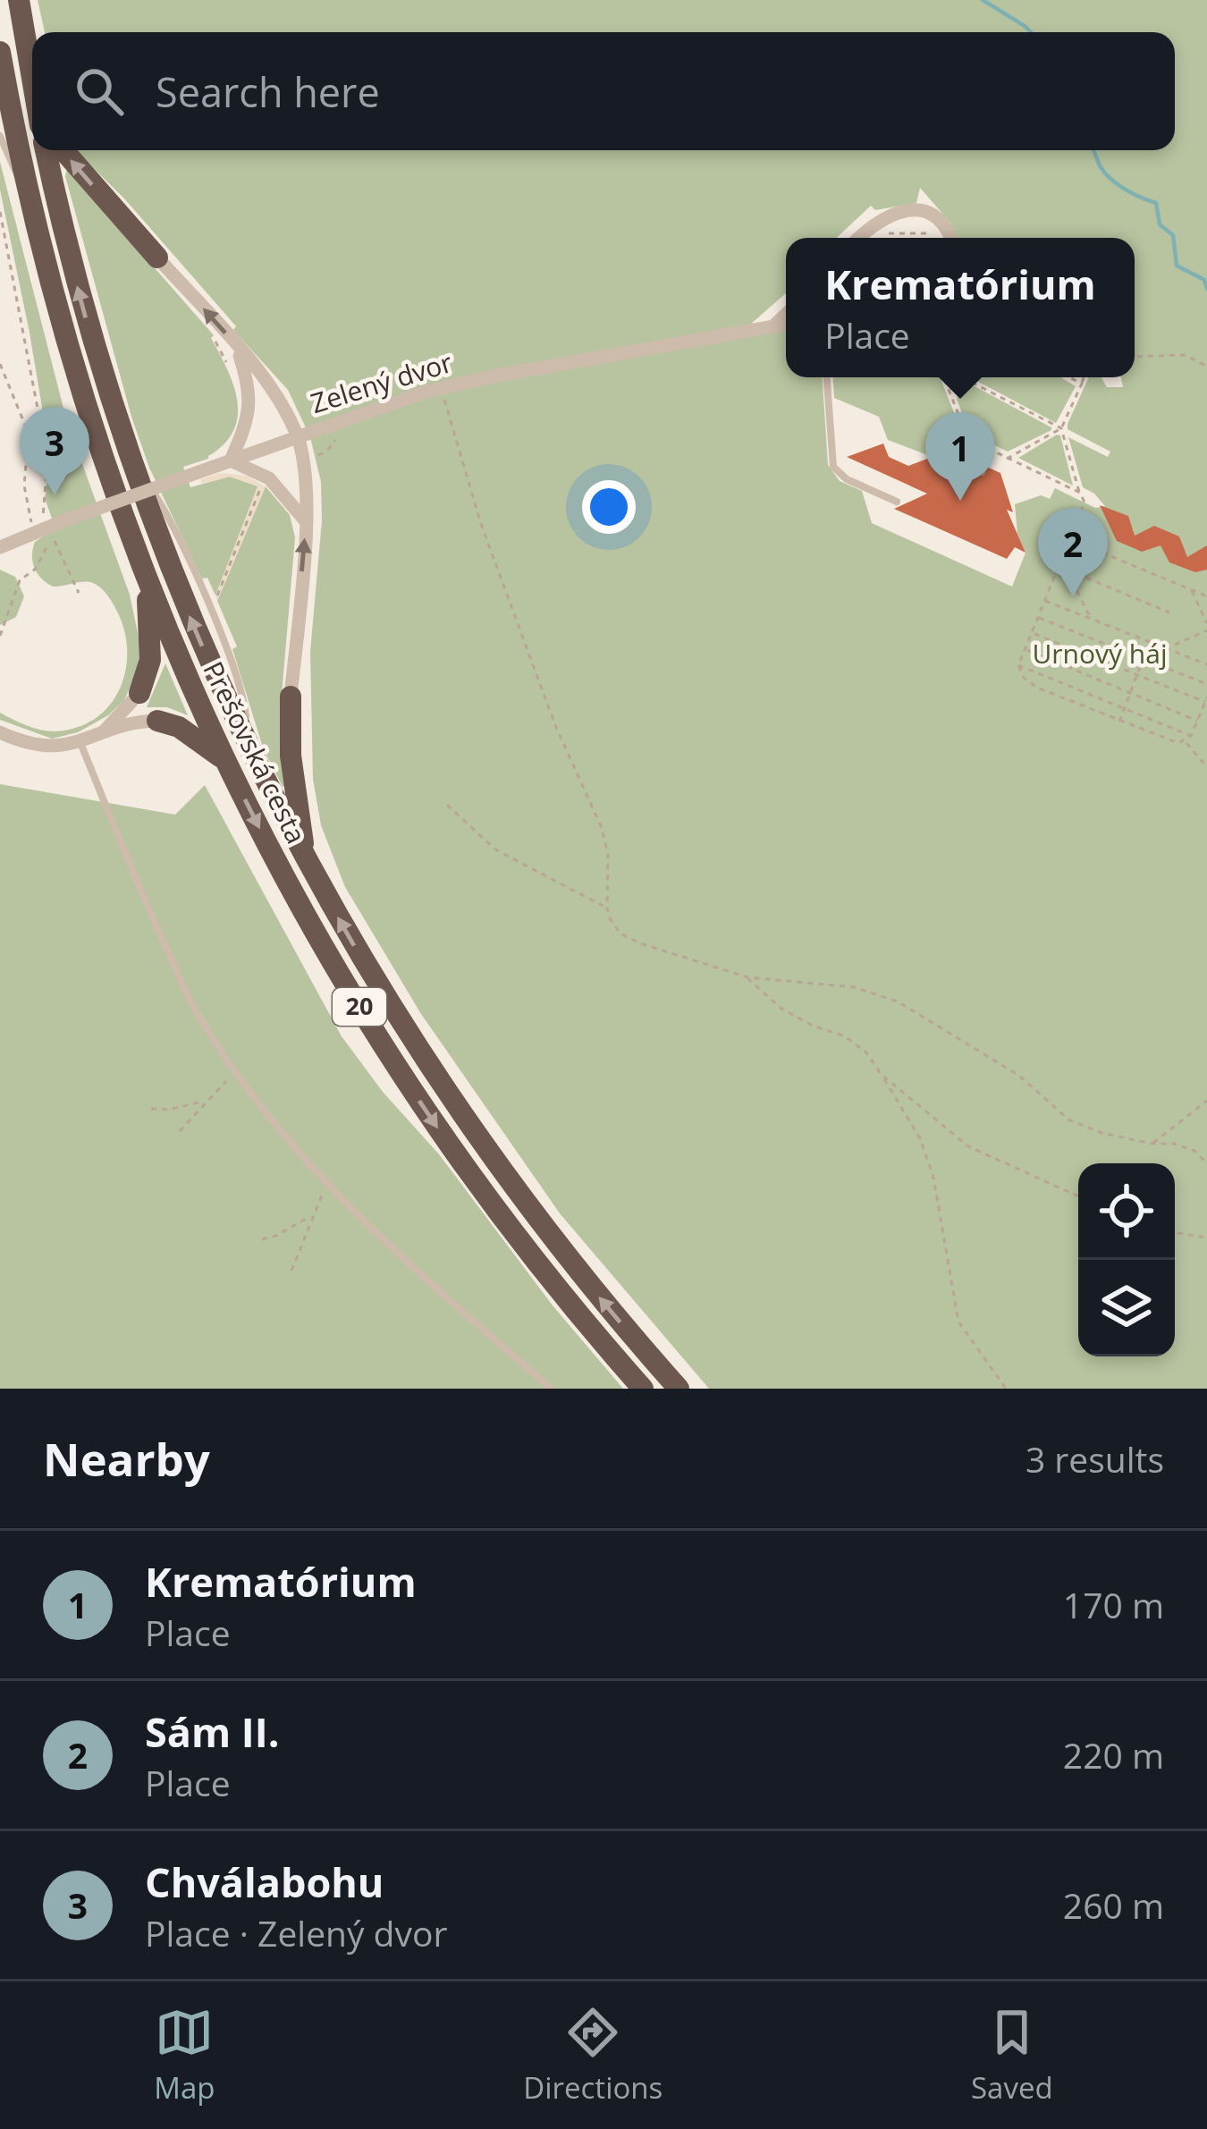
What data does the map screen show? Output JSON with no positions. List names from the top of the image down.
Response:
{
  "streets": {
    "highway": ["Prešovská cesta", "20"],
    "street": ["Zelený dvor"]
  },
  "parks": ["Urnový háj"],
  "page": {
    "search": "Search here",
    "popup": ["Krematórium", "Place"],
    "pins": ["3", "1", "2"],
    "heading": ["Nearby", "3 results"],
    "list": [
      {
        "mark": "1",
        "name": "Krematórium",
        "note": "Place",
        "value": "170 m"
      },
      {
        "mark": "2",
        "name": "Sám II.",
        "note": "Place",
        "value": "220 m"
      },
      {
        "mark": "3",
        "name": "Chválabohu",
        "note": "Place · Zelený dvor",
        "value": "260 m"
      }
    ],
    "nav": ["Map", "Directions", "Saved"]
  }
}
